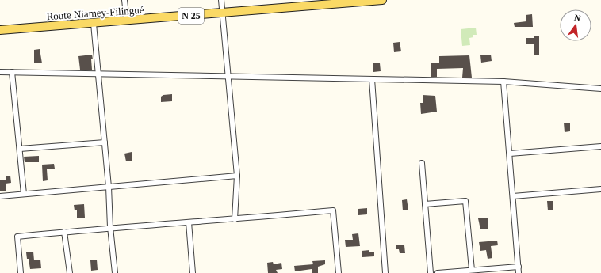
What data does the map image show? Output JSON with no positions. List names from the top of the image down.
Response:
{
  "streets": {
    "main road": ["Route Niamey-Filingué", "N 25"]
  },
  "north": "top"
}
